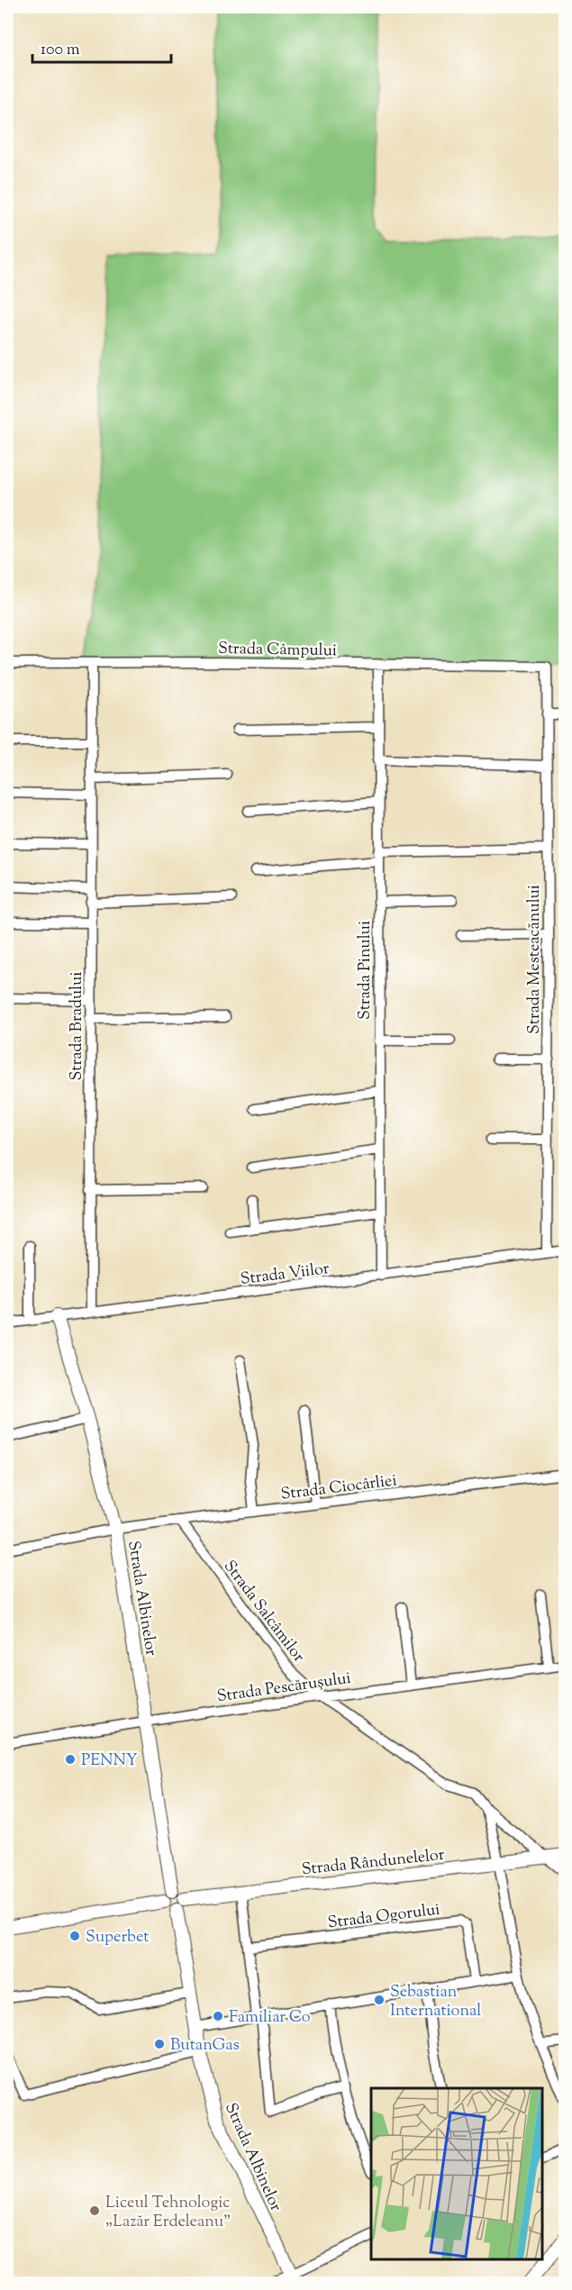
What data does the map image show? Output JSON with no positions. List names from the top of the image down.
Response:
{
  "streets": {
    "street": [
      "Strada Câmpului",
      "Strada Mesteacănului",
      "Strada Pinului",
      "Strada Bradului",
      "Strada Viilor",
      "Strada Ciocârliei",
      "Strada Albinelor",
      "Strada Salcâmilor",
      "Strada Pescărușului",
      "Strada Rândunelelor",
      "Strada Ogorului"
    ]
  },
  "crossings": [
    ["Strada Câmpului", "Strada Mesteacănului"],
    ["Strada Câmpului", "Strada Pinului"],
    ["Strada Câmpului", "Strada Bradului"],
    ["Strada Mesteacănului", "Strada Viilor"],
    ["Strada Pinului", "Strada Viilor"],
    ["Strada Bradului", "Strada Viilor"],
    ["Strada Viilor", "Strada Albinelor"],
    ["Strada Ciocârliei", "Strada Albinelor"],
    ["Strada Ciocârliei", "Strada Salcâmilor"],
    ["Strada Albinelor", "Strada Pescărușului"],
    ["Strada Albinelor", "Strada Rândunelelor"],
    ["Strada Salcâmilor", "Strada Pescărușului"]
  ],
  "places": [
    "PENNY",
    "Superbet",
    "Sebastian International",
    "Familiar Co",
    "ButanGas",
    "Liceul Tehnologic „Lazăr Erdeleanu”"
  ],
  "scale_bar": "100 m"
}
